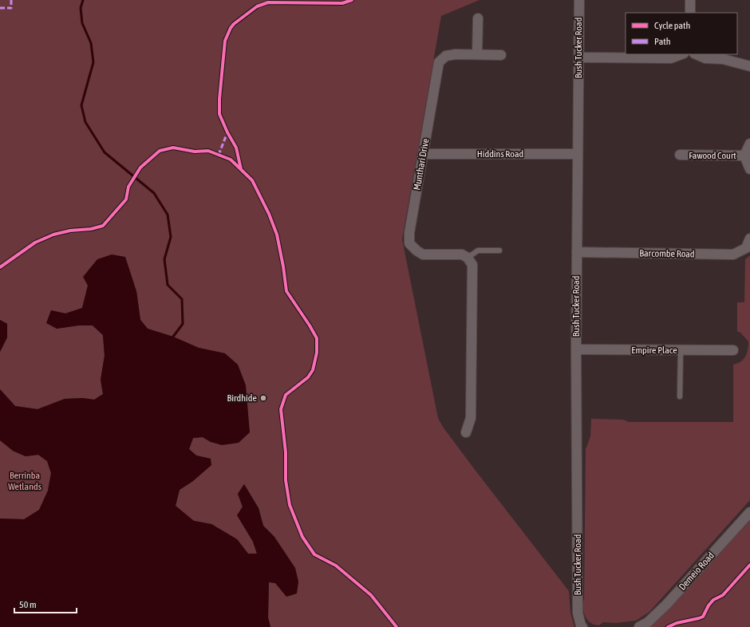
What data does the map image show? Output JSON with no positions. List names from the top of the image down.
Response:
{
  "streets": {
    "street": [
      "Bush Tucker Road",
      "Hiddins Road",
      "Fawood Court",
      "Munthari Drive",
      "Barcombe Road",
      "Empire Place",
      "Demeio Road"
    ]
  },
  "crossings": [
    ["Bush Tucker Road", "Hiddins Road"],
    ["Bush Tucker Road", "Barcombe Road"],
    ["Bush Tucker Road", "Empire Place"],
    ["Hiddins Road", "Munthari Drive"]
  ],
  "parks": ["Berrinba Wetlands"],
  "places": ["Birdhide"],
  "legend": ["Cycle path", "Path"],
  "scale_bar": "50 m"
}
